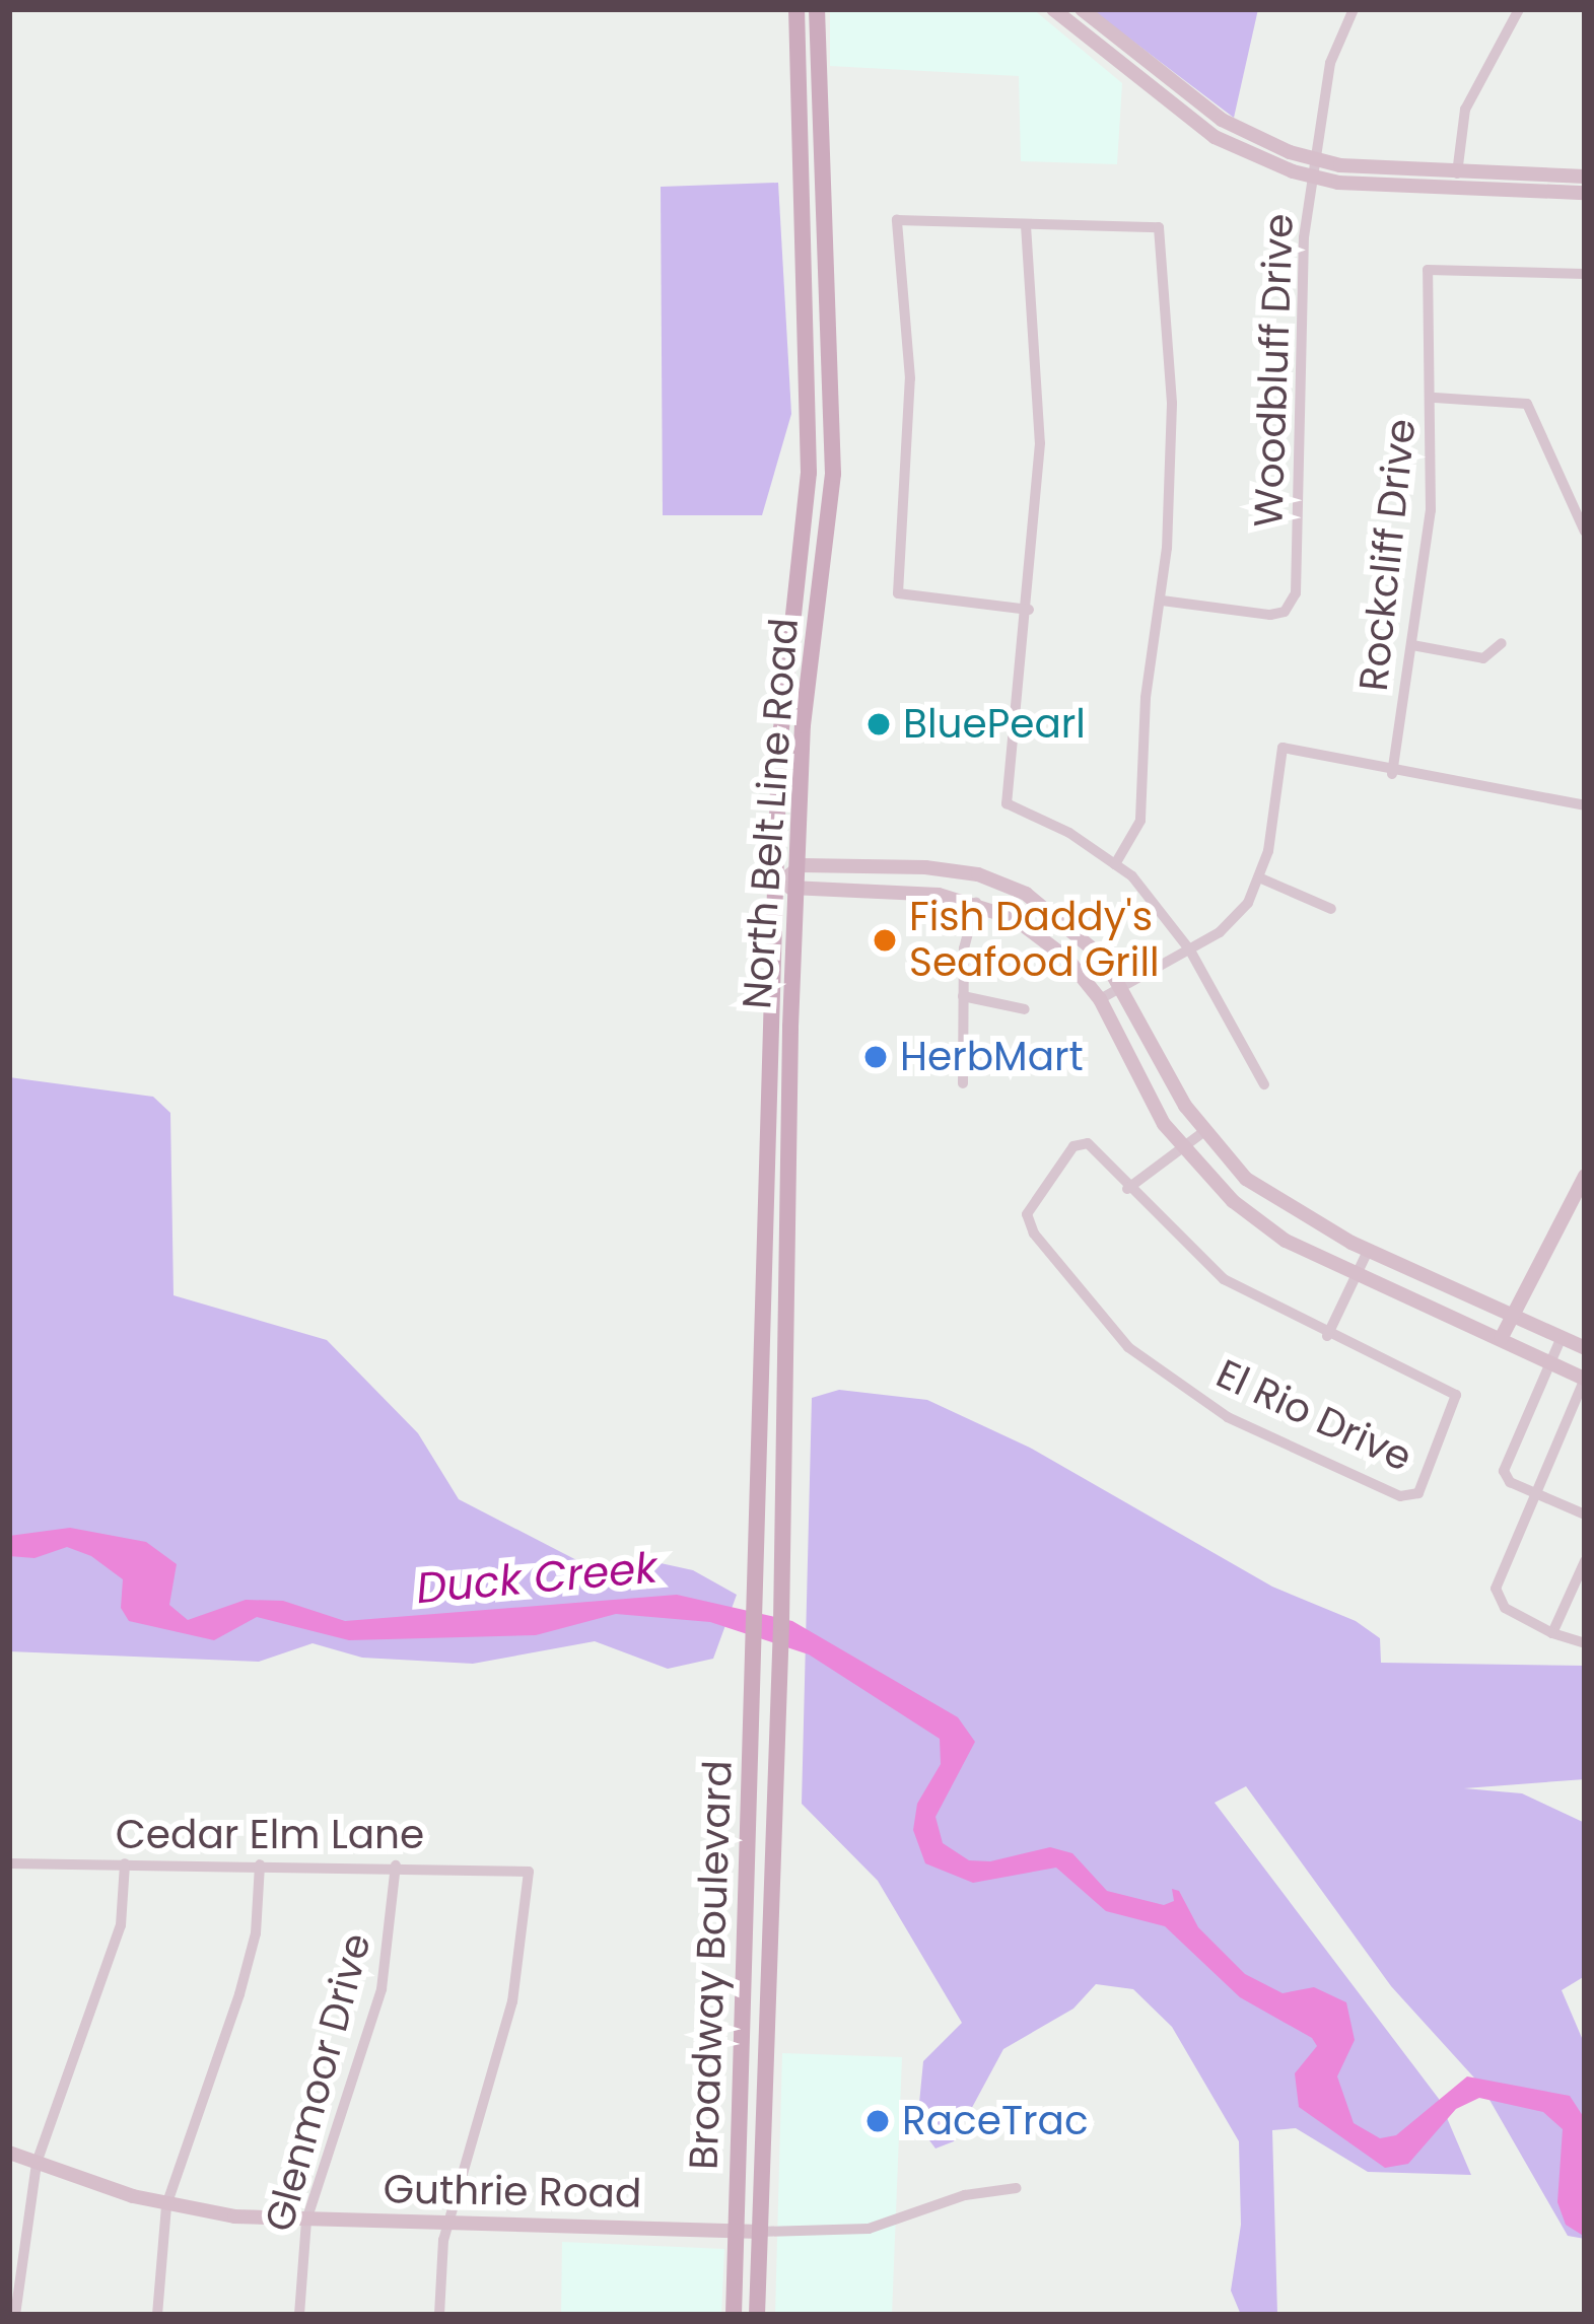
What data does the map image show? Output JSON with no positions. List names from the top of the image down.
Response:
{
  "streets": {
    "main road": ["North Belt Line Road", "Broadway Boulevard", "Guthrie Road"],
    "street": [
      "Woodbluff Drive",
      "Rockcliff Drive",
      "El Rio Drive",
      "Cedar Elm Lane",
      "Glenmoor Drive"
    ]
  },
  "crossings": [
    ["North Belt Line Road", "Broadway Boulevard"],
    ["Cedar Elm Lane", "Glenmoor Drive"],
    ["Cedar Elm Lane", "Guthrie Road"],
    ["Broadway Boulevard", "Guthrie Road"],
    ["Glenmoor Drive", "Guthrie Road"]
  ],
  "water": ["Duck Creek"],
  "places": [
    "BluePearl",
    "Fish Daddy's Seafood Grill",
    "HerbMart",
    "RaceTrac"
  ]
}
